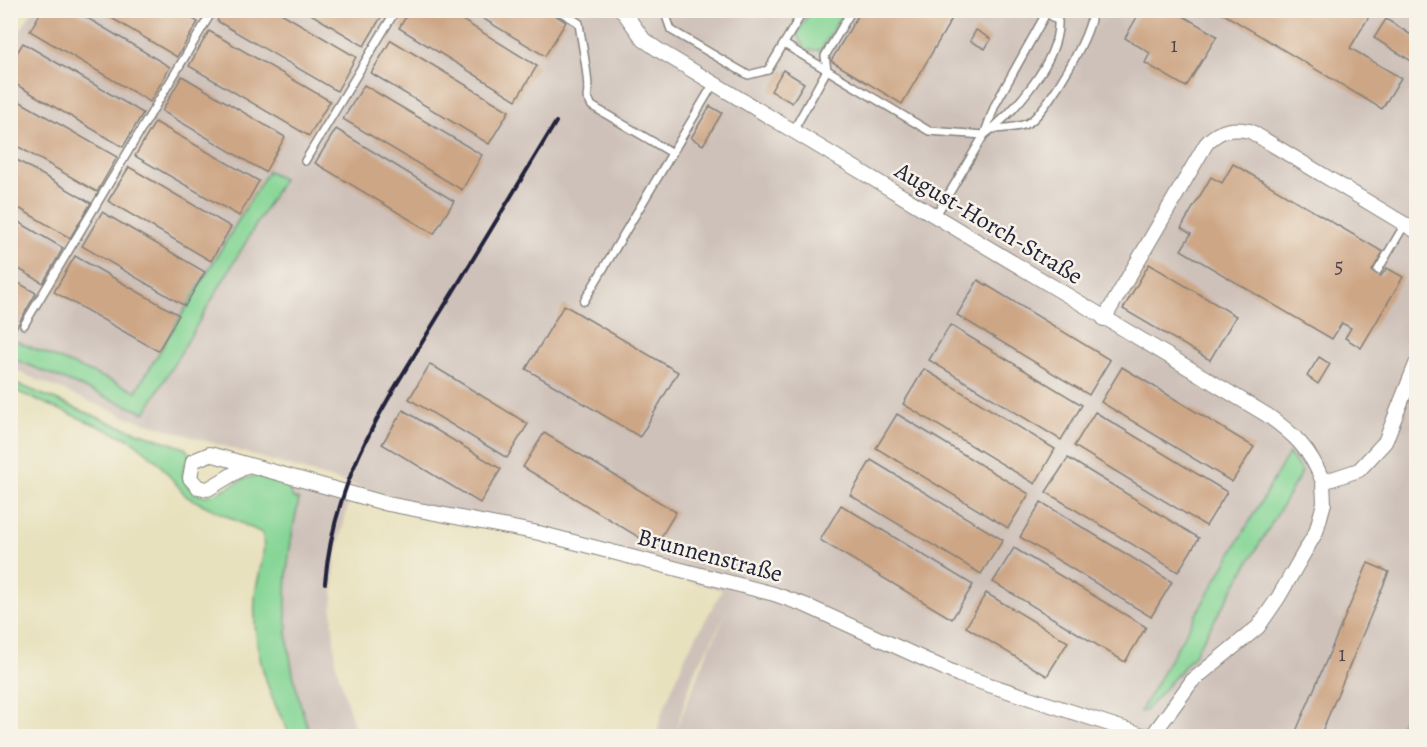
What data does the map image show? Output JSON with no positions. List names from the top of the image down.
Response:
{
  "streets": {
    "street": ["August-Horch-Straße", "Brunnenstraße"]
  },
  "house_numbers": ["1", "5", "1"]
}
